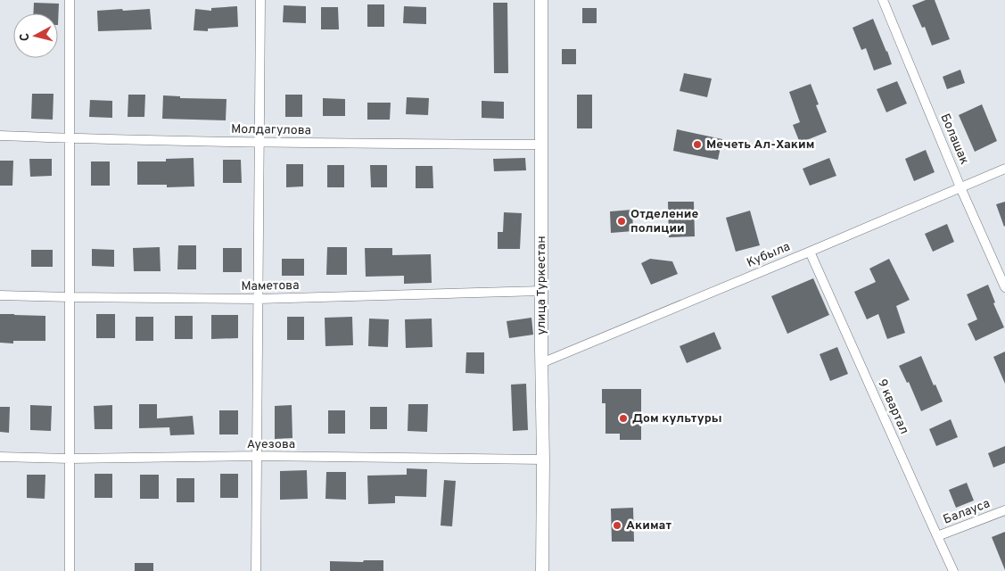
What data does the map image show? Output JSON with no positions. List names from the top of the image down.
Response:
{
  "streets": {
    "street": [
      "Молдагулова",
      "Болашак",
      "Кубыла",
      "улица Туркестан",
      "Маметова",
      "9 квартал",
      "Ауезова",
      "Балауса"
    ]
  },
  "crossings": [
    ["Молдагулова", "улица Туркестан"],
    ["Болашак", "Кубыла"],
    ["Кубыла", "улица Туркестан"],
    ["Кубыла", "9 квартал"],
    ["улица Туркестан", "Маметова"],
    ["улица Туркестан", "Ауезова"],
    ["9 квартал", "Балауса"]
  ],
  "places": [
    "Мечеть Ал-Хаким",
    "Отделение полиции",
    "Дом культуры",
    "Акимат"
  ],
  "north": "left"
}
